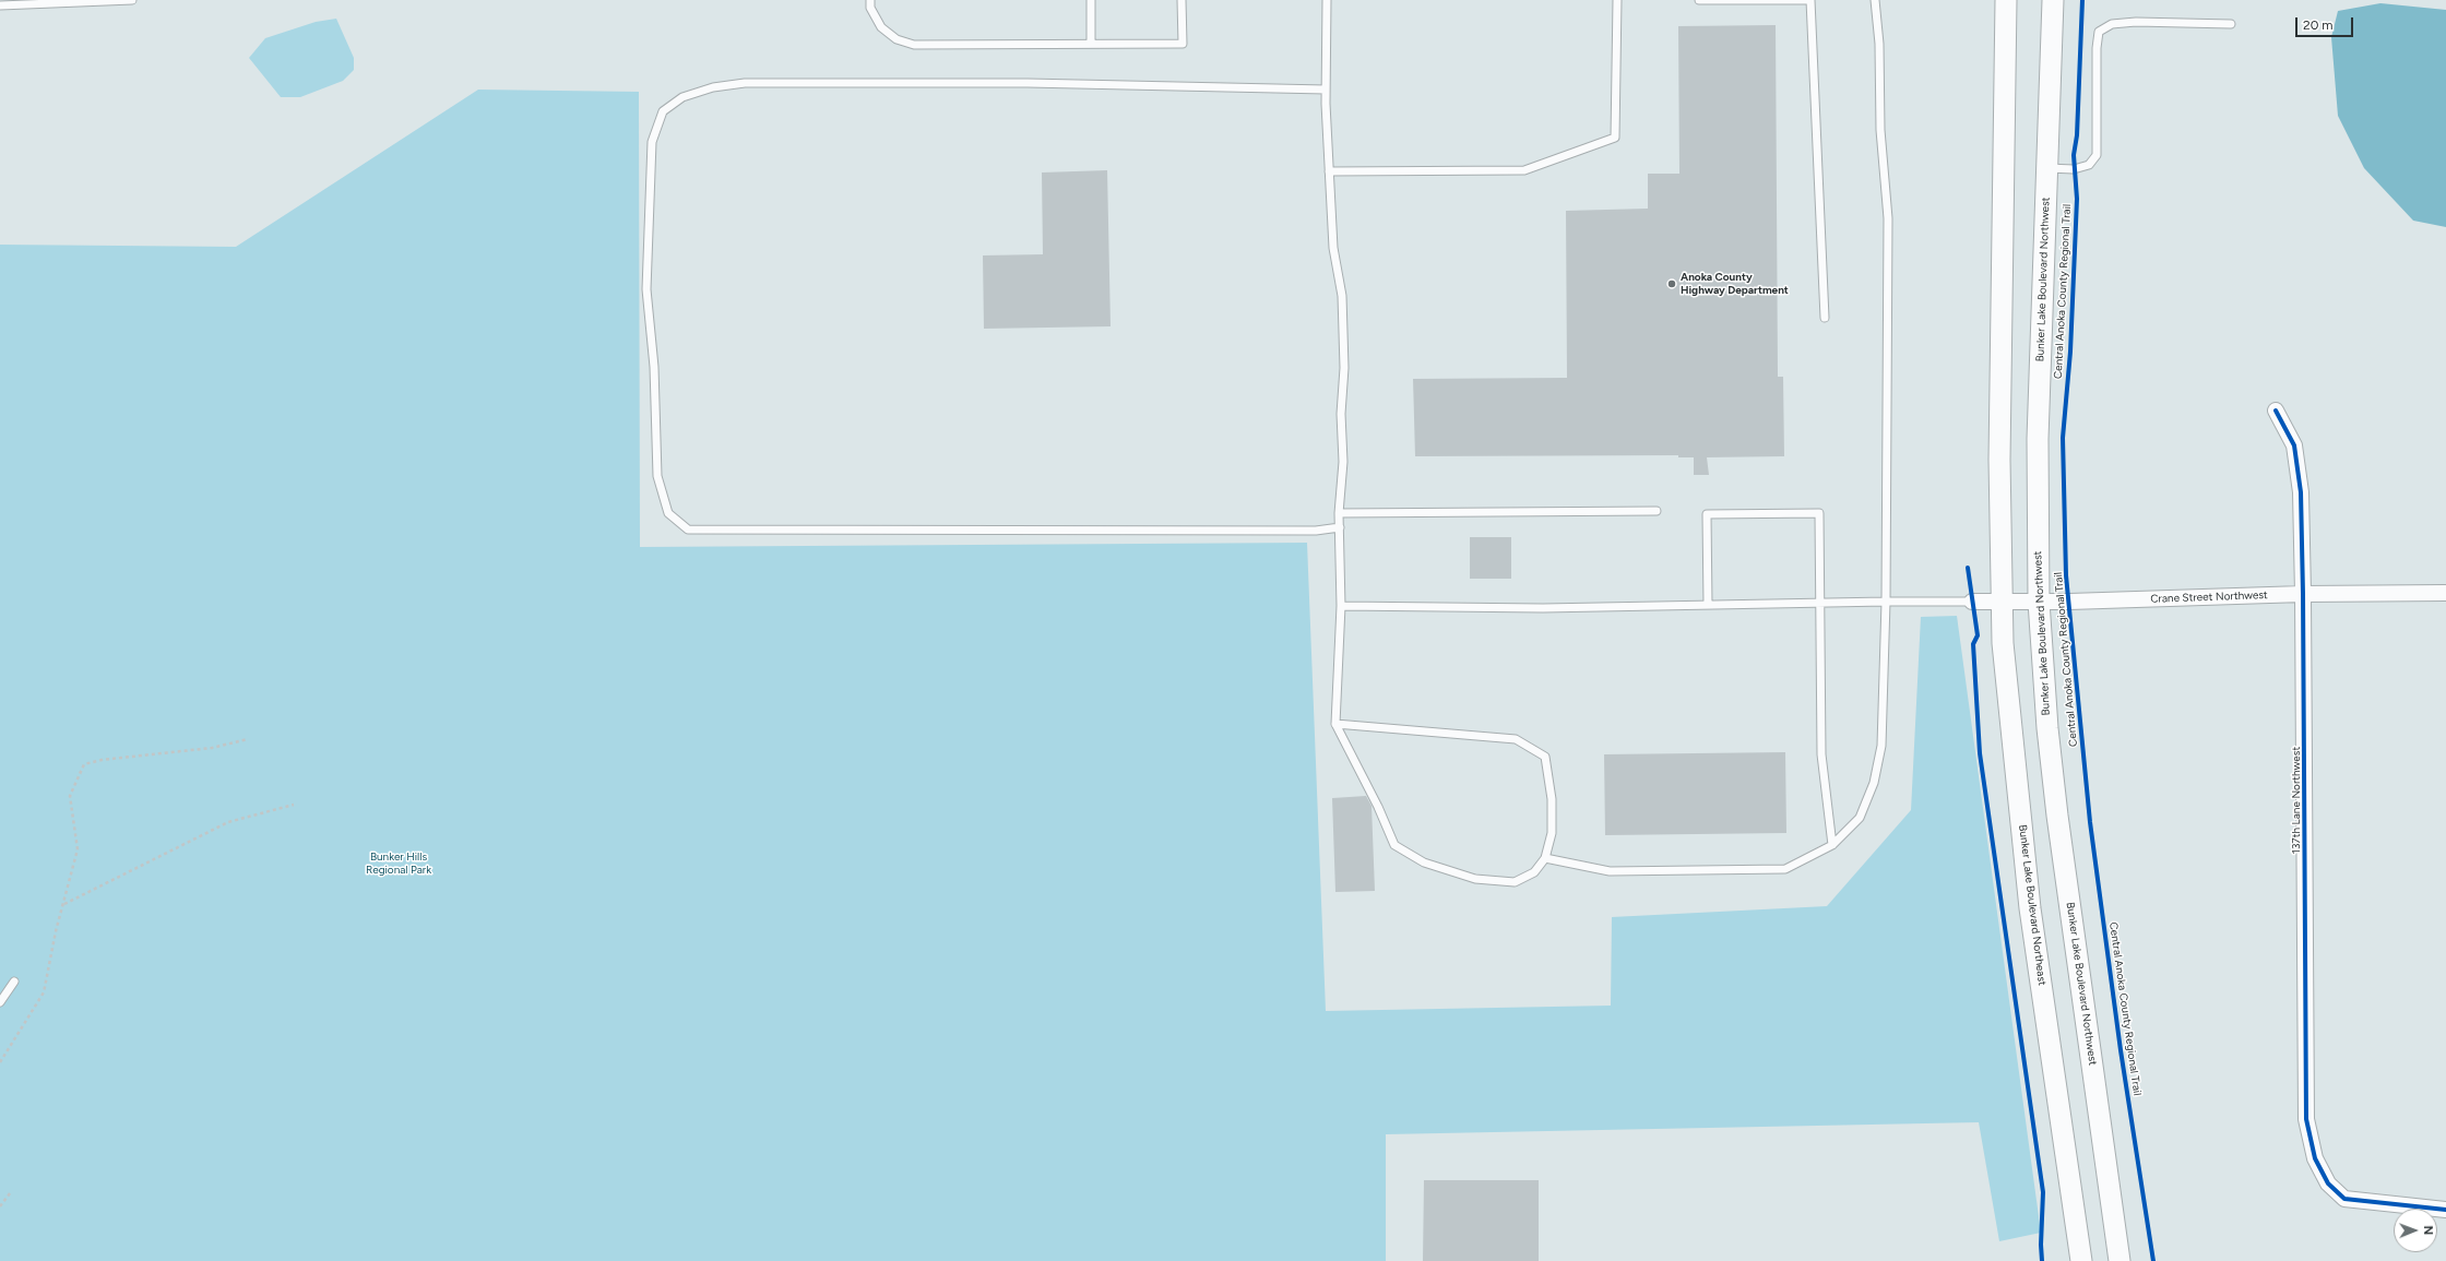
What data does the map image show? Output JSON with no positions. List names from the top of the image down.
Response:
{
  "streets": {
    "main road": ["Bunker Lake Boulevard Northwest", "Bunker Lake Boulevard Northeast"],
    "street": ["Crane Street Northwest", "137th Lane Northwest"],
    "cycle path": ["Central Anoka County Regional Trail"]
  },
  "crossings": [
    ["Bunker Lake Boulevard Northwest", "Crane Street Northwest"],
    ["Crane Street Northwest", "137th Lane Northwest"],
    ["Crane Street Northwest", "Bunker Lake Boulevard Northeast"]
  ],
  "parks": ["Bunker Hills Regional Park"],
  "places": ["Anoka County Highway Department"],
  "scale_bar": "20 m",
  "north": "right"
}
